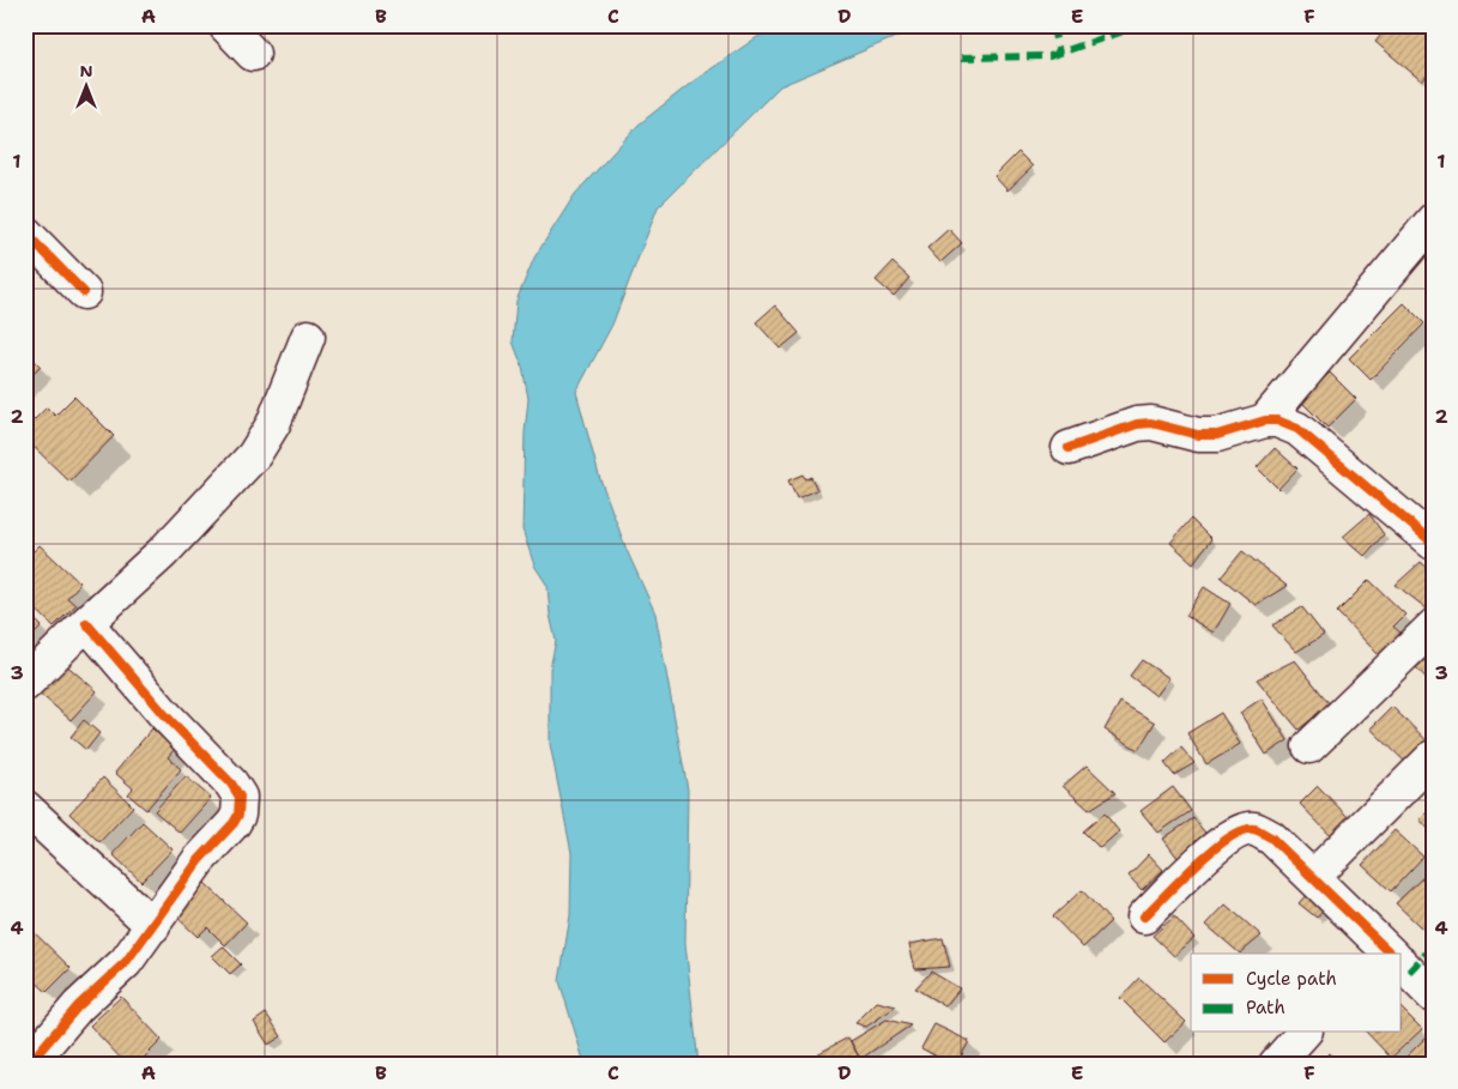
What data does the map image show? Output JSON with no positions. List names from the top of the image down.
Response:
{
  "legend": ["Cycle path", "Path"],
  "north": "top",
  "grid": {
    "columns": [
      "A",
      "B",
      "C",
      "D",
      "E",
      "F"
    ],
    "rows": [
      "1",
      "2",
      "3",
      "4"
    ]
  }
}
